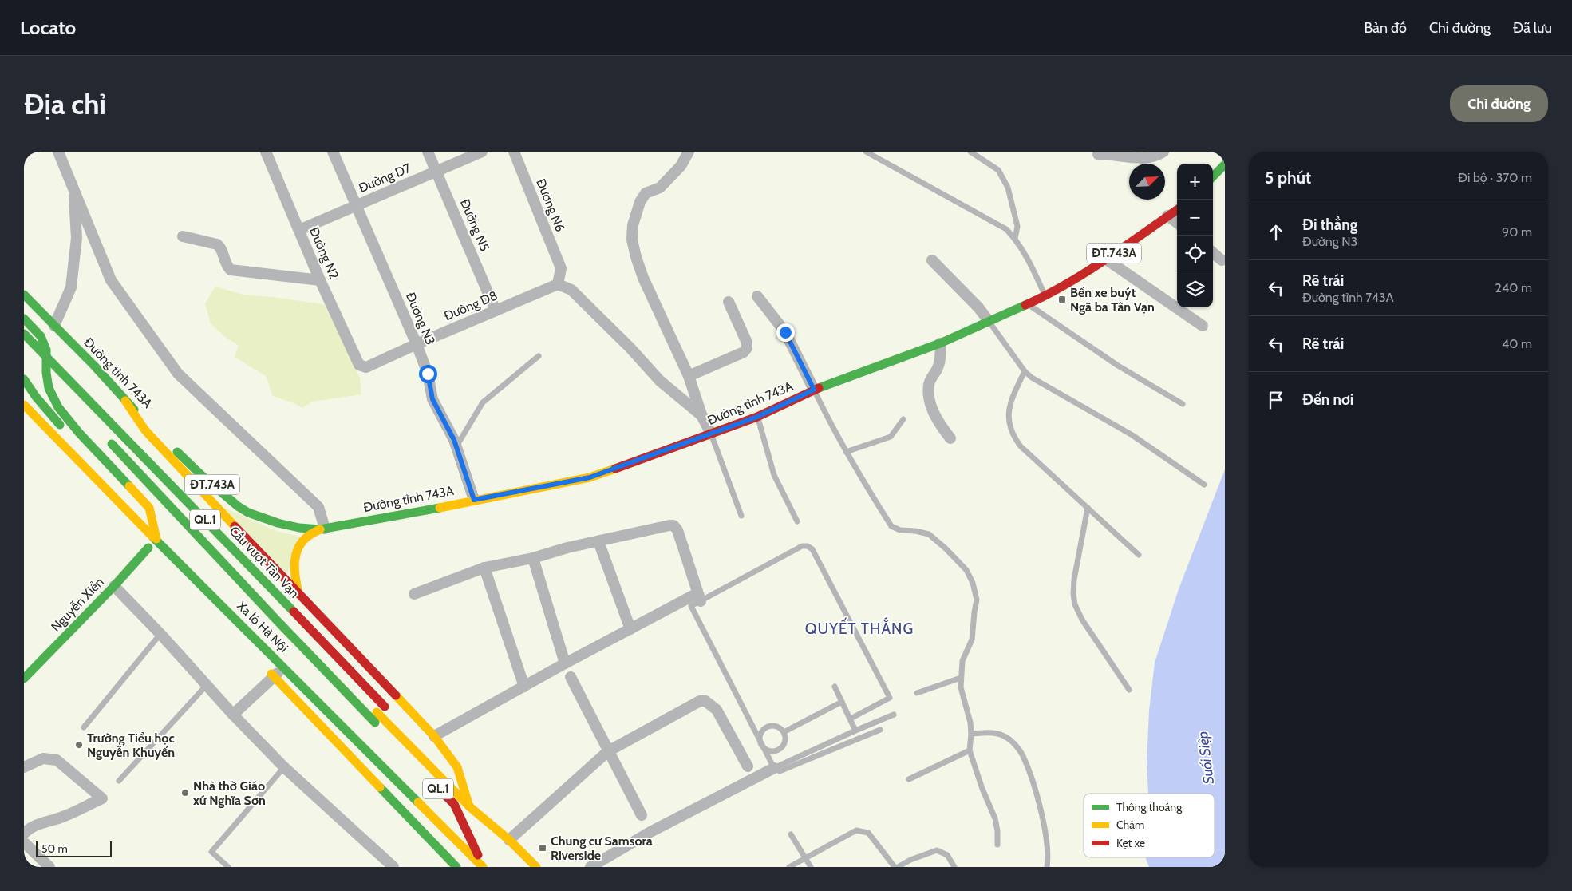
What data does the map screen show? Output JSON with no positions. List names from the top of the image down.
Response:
{
  "streets": {
    "main road": [
      "ĐT.743A",
      "Đường tỉnh 743A",
      "QL.1",
      "Cầu vượt Tân Vạn",
      "Nguyễn Xiển",
      "Xa lộ Hà Nội"
    ],
    "street": [
      "Đường D7",
      "Đường N6",
      "Đường N5",
      "Đường N2",
      "Đường D8",
      "Đường N3"
    ]
  },
  "crossings": [
    ["Đường D7", "Đường N5"],
    ["Đường D7", "Đường N2"],
    ["Đường D7", "Đường N3"],
    ["Đường N6", "Đường D8"],
    ["Đường N5", "Đường D8"],
    ["Đường N2", "Đường D8"],
    ["Đường D8", "Đường N3"],
    ["Đường N3", "Đường tỉnh 743A"],
    ["Đường tỉnh 743A", "QL.1"],
    ["QL.1", "Cầu vượt Tân Vạn"],
    ["Nguyễn Xiển", "Xa lộ Hà Nội"]
  ],
  "districts": ["QUYẾT THẮNG"],
  "water": ["Suối Siệp"],
  "places": {
    "transit": ["Bến xe buýt Ngã ba Tân Vạn", "Chung cư Samsora Riverside"],
    "other": ["Trường Tiểu học Nguyễn Khuyến", "Nhà thờ Giáo xứ Nghĩa Sơn"]
  },
  "legend": ["Thông thoáng", "Chậm", "Kẹt xe"],
  "scale_bar": "50 m",
  "north": "top right",
  "page": {
    "header": "Locato",
    "nav": ["Bản đồ", "Chỉ đường", "Đã lưu"],
    "buttons": "Chỉ đường",
    "title": "Địa chỉ",
    "heading": ["5 phút", "Đi bộ · 370 m"],
    "map_buttons": ["+", "−"],
    "list": [
      ["Đi thẳng", "Đường N3", "90 m"],
      ["Rẽ trái", "Đường tỉnh 743A", "240 m"],
      ["Rẽ trái", "40 m"],
      "Đến nơi"
    ],
    "scale": "50 m"
  }
}
